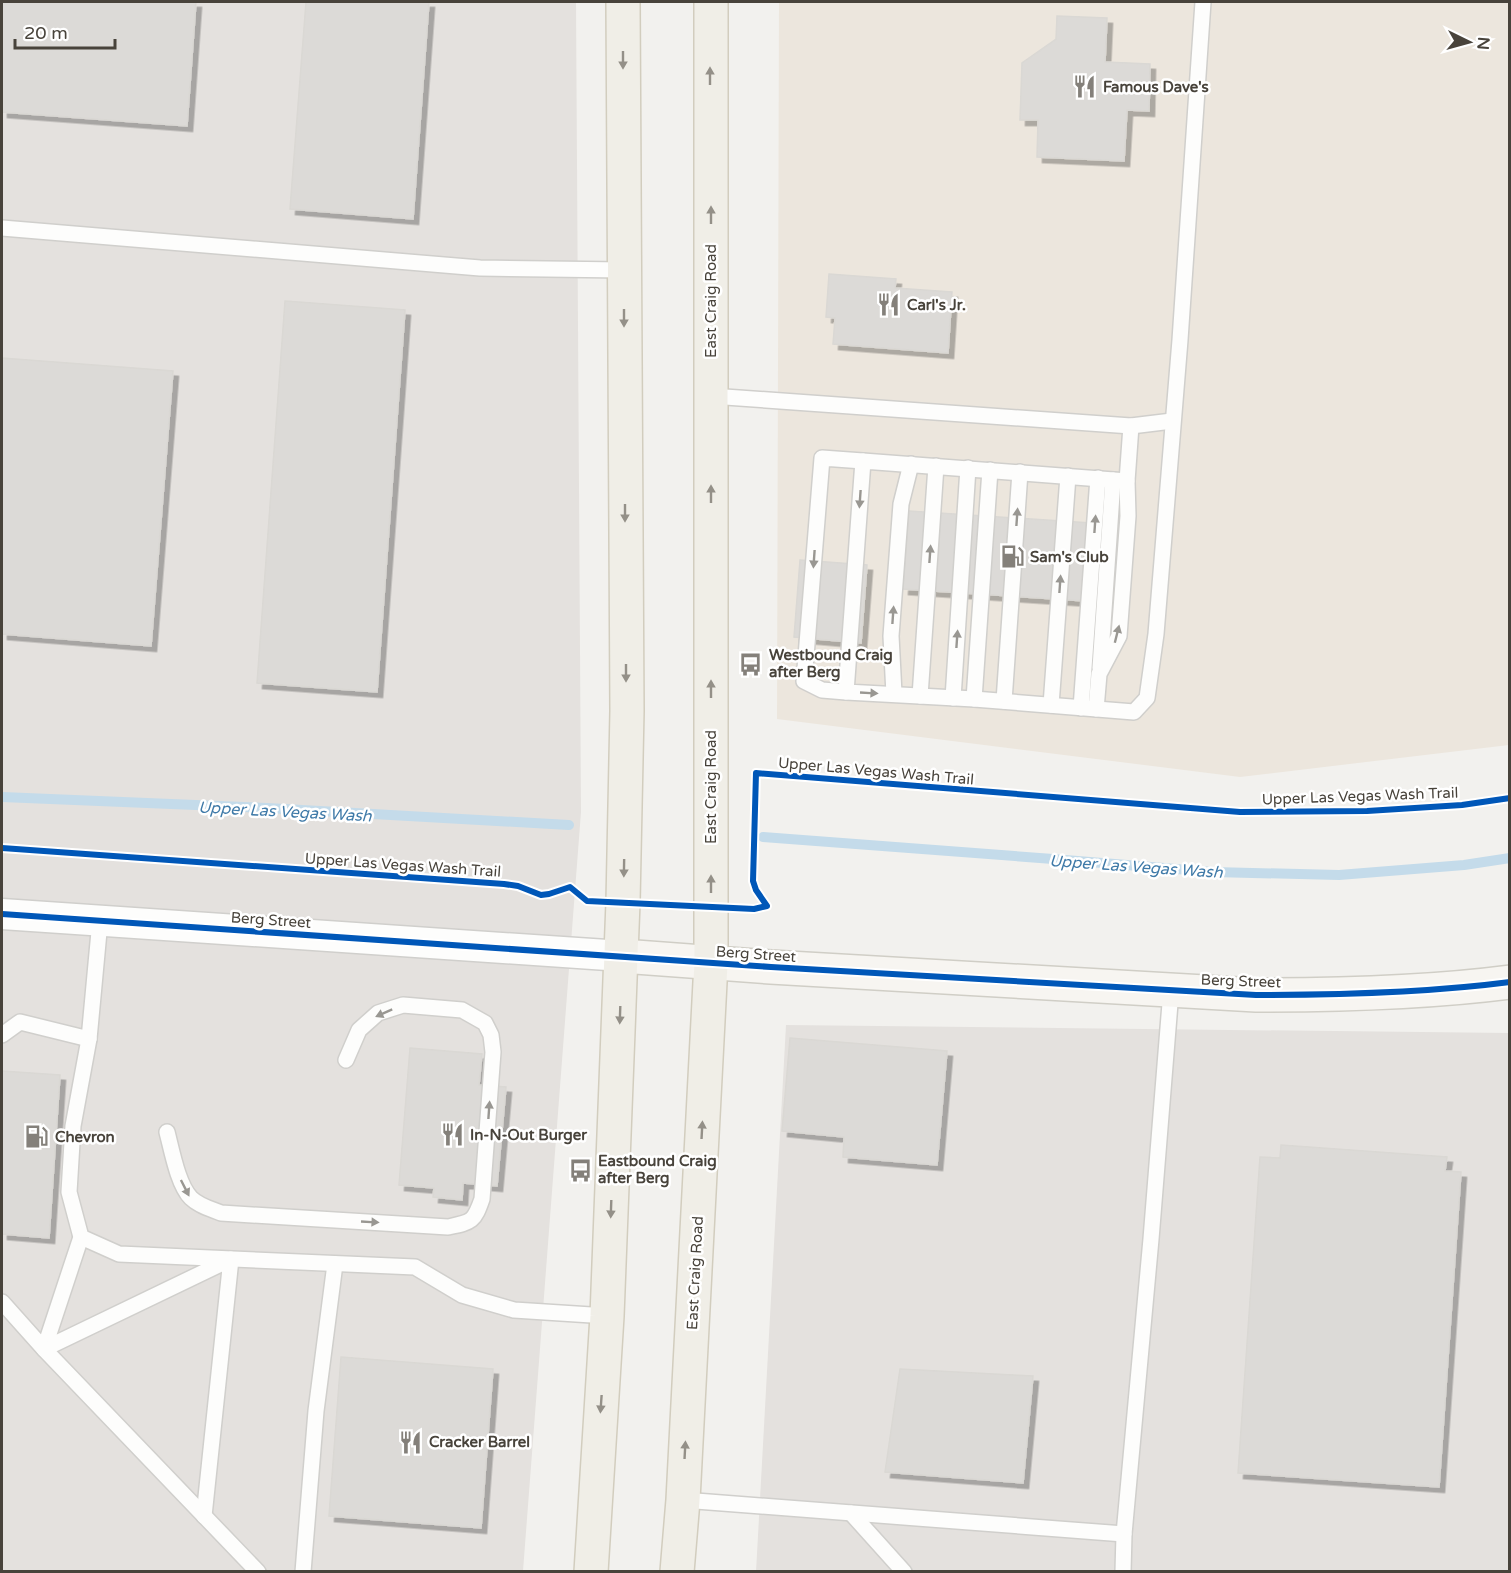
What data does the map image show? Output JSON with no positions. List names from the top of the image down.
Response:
{
  "streets": {
    "main road": ["East Craig Road"],
    "street": ["Berg Street"],
    "cycle path": ["Upper Las Vegas Wash Trail"]
  },
  "crossings": [
    ["East Craig Road", "Berg Street"]
  ],
  "water": ["Upper Las Vegas Wash"],
  "places": {
    "restaurant": [
      "Famous Dave's",
      "Carl's Jr.",
      "In-N-Out Burger",
      "Cracker Barrel"
    ],
    "fuel station": ["Sam's Club", "Chevron"],
    "bus stop": ["Westbound Craig after Berg", "Eastbound Craig after Berg"]
  },
  "scale_bar": "20 m",
  "north": "right"
}
